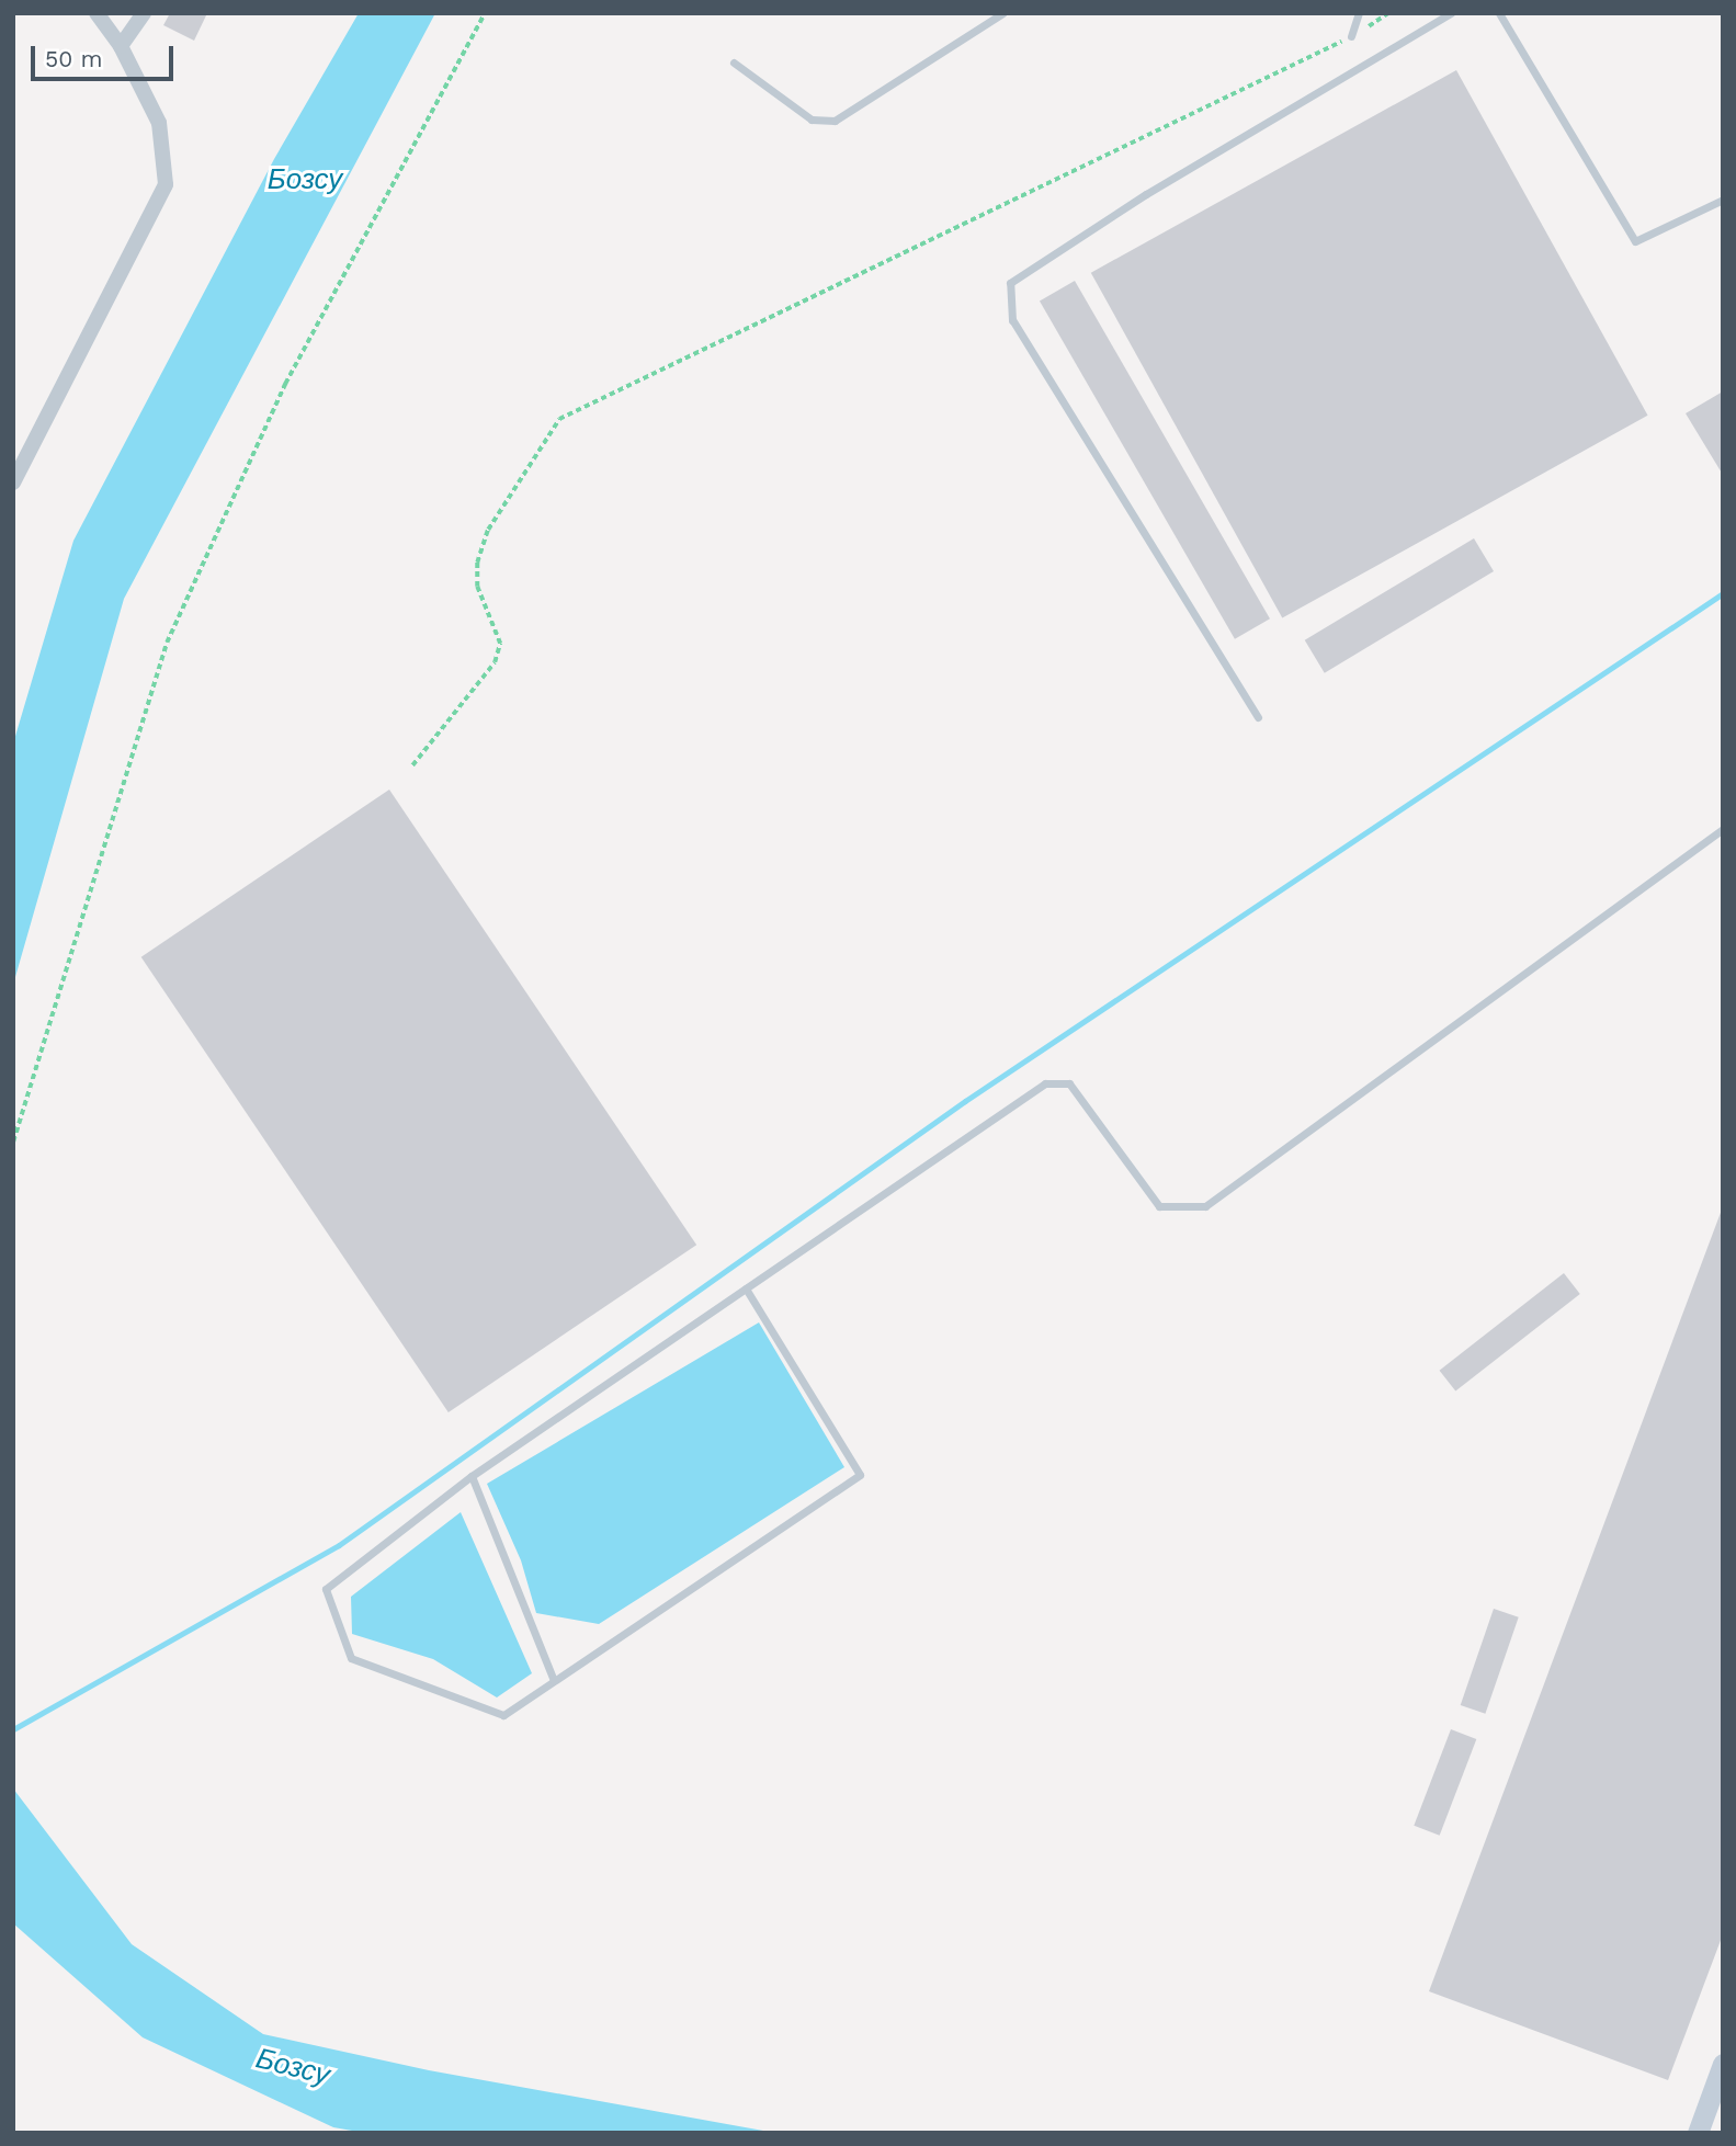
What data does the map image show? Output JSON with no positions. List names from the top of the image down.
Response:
{
  "water": ["Бозсу"],
  "scale_bar": "50 m"
}
